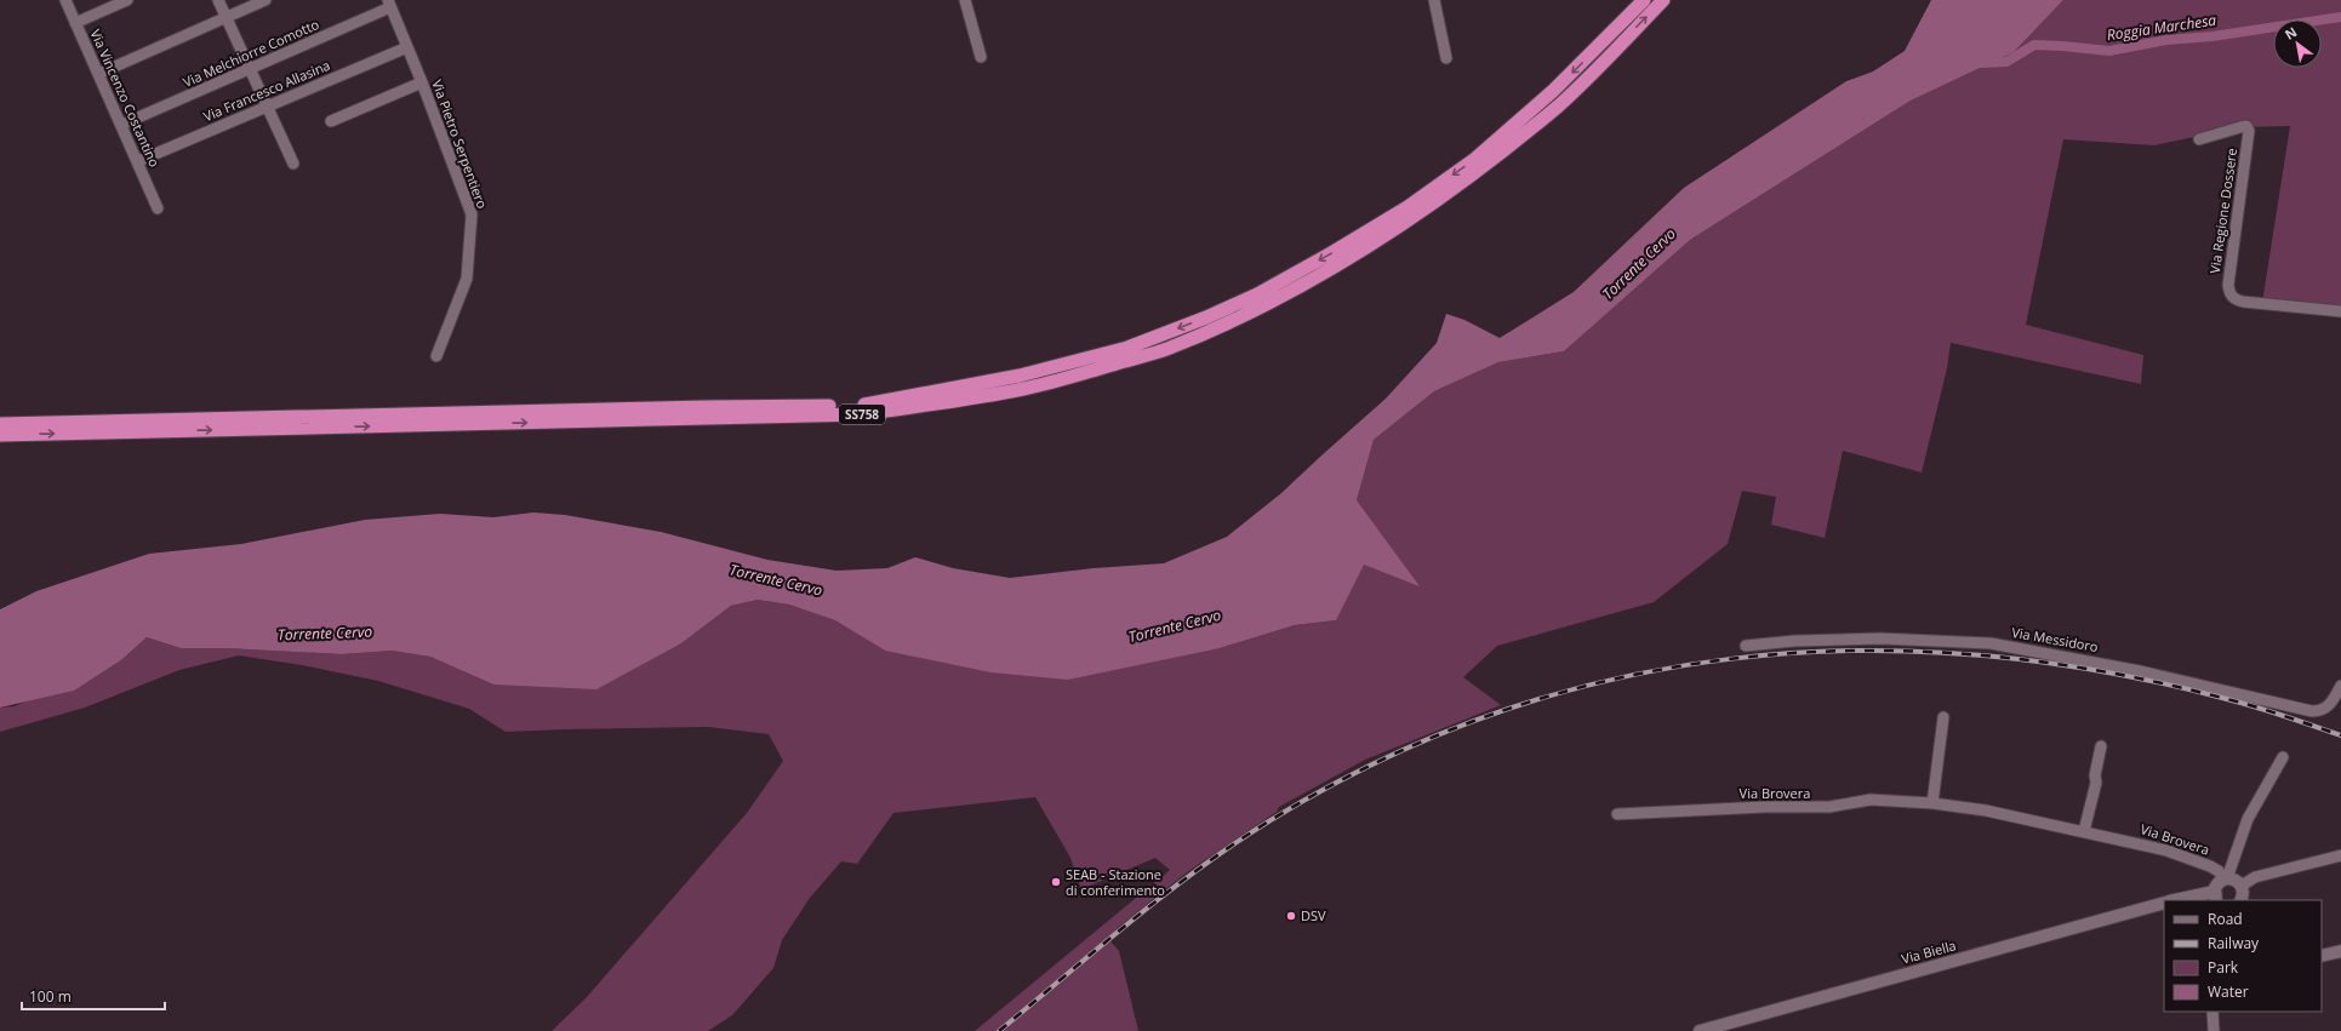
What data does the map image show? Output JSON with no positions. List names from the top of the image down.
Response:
{
  "streets": {
    "highway": ["SS758"],
    "street": [
      "Via Melchiorre Comotto",
      "Via Francesco Allasina",
      "Via Vincenzo Costantino",
      "Via Pietro Serpentiero",
      "Via Regione Dossere",
      "Via Messidoro",
      "Via Brovera",
      "Via Biella"
    ]
  },
  "crossings": [
    ["Via Melchiorre Comotto", "Via Vincenzo Costantino"],
    ["Via Melchiorre Comotto", "Via Pietro Serpentiero"],
    ["Via Francesco Allasina", "Via Vincenzo Costantino"],
    ["Via Francesco Allasina", "Via Pietro Serpentiero"]
  ],
  "water": ["Roggia Marchesa", "Torrente Cervo"],
  "places": ["SEAB - Stazione di conferimento", "DSV"],
  "legend": [
    "Road",
    "Railway",
    "Park",
    "Water"
  ],
  "scale_bar": "100 m",
  "north": "top left"
}
